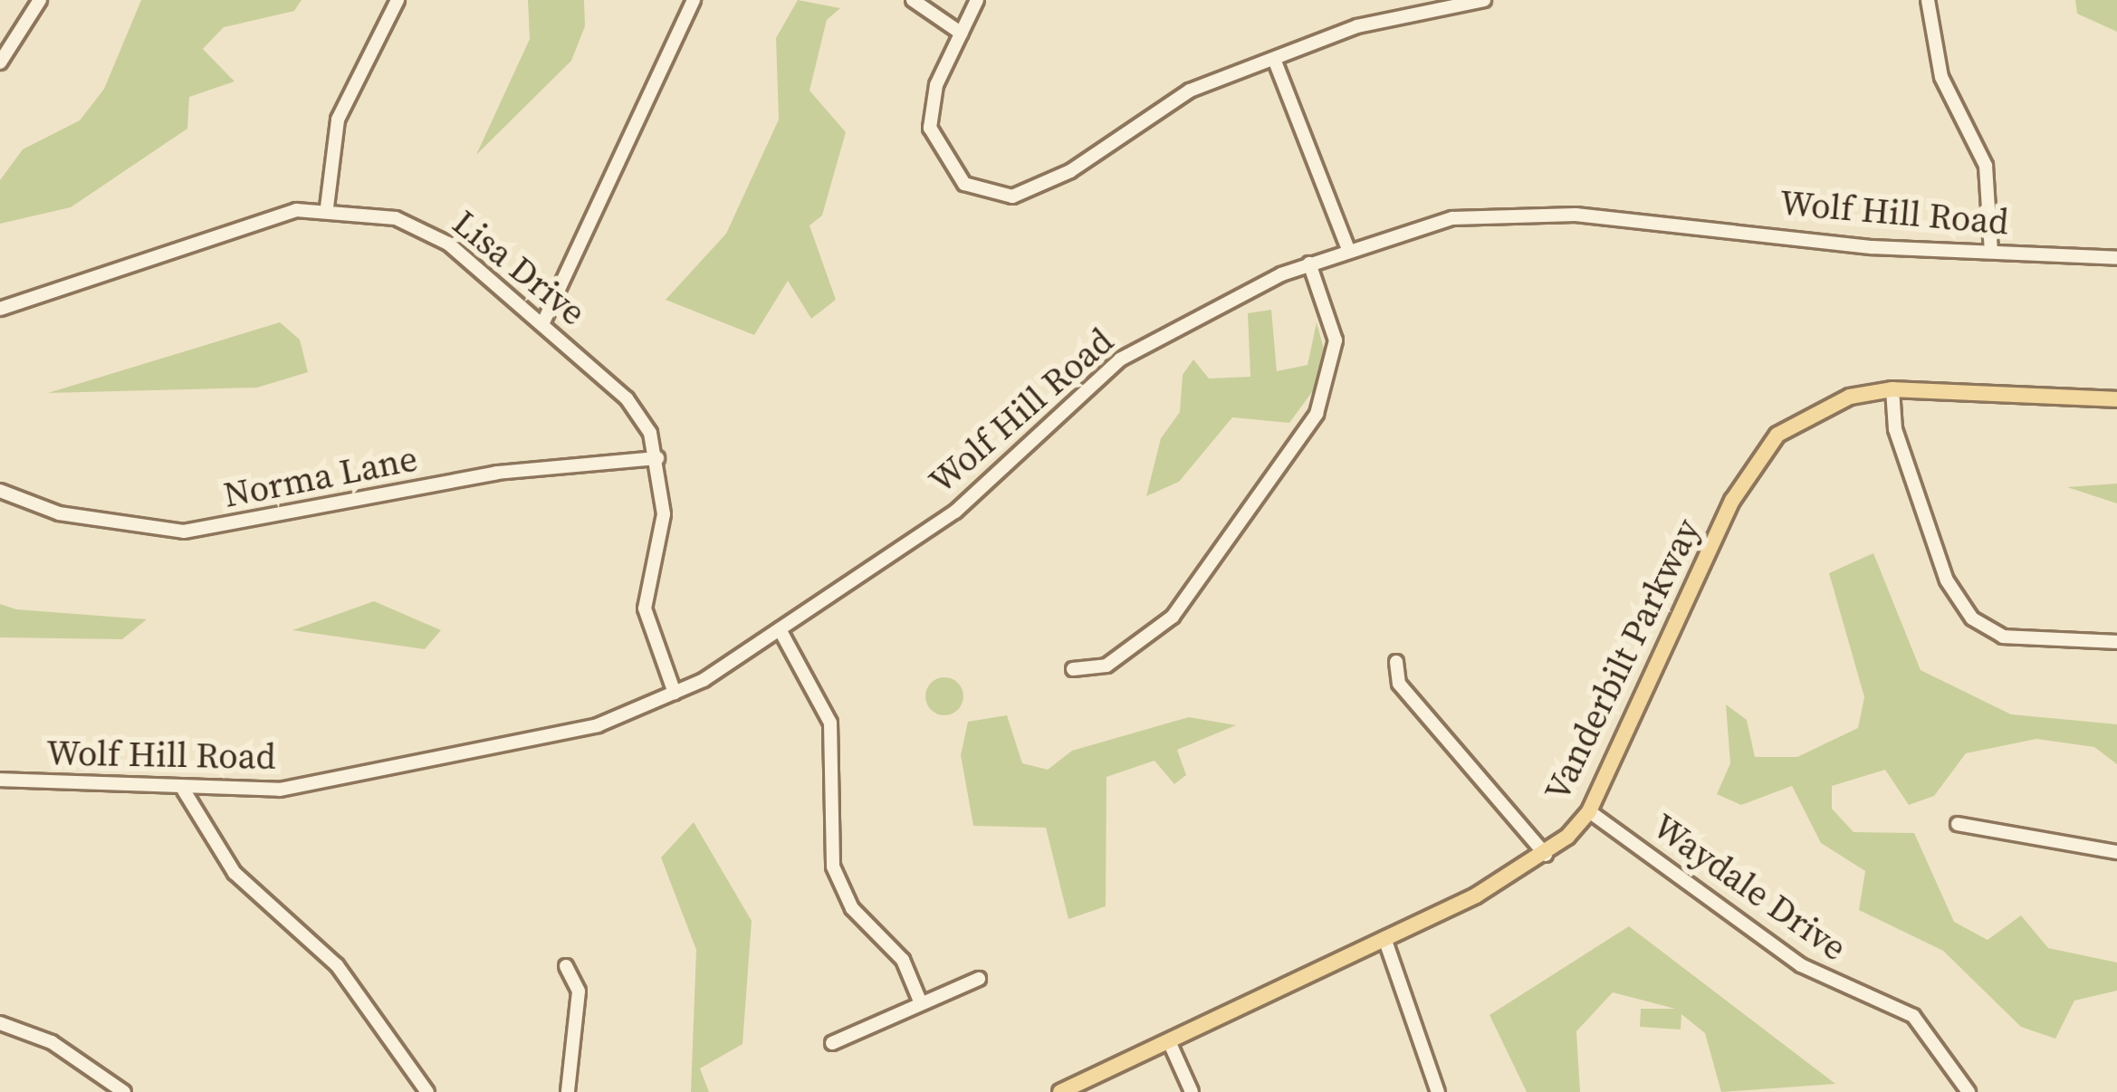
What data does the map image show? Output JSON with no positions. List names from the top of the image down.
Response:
{
  "streets": {
    "main road": ["Vanderbilt Parkway"],
    "street": [
      "Wolf Hill Road",
      "Lisa Drive",
      "Norma Lane",
      "Waydale Drive"
    ]
  },
  "crossings": [
    ["Wolf Hill Road", "Lisa Drive"],
    ["Lisa Drive", "Norma Lane"],
    ["Vanderbilt Parkway", "Waydale Drive"]
  ]
}
